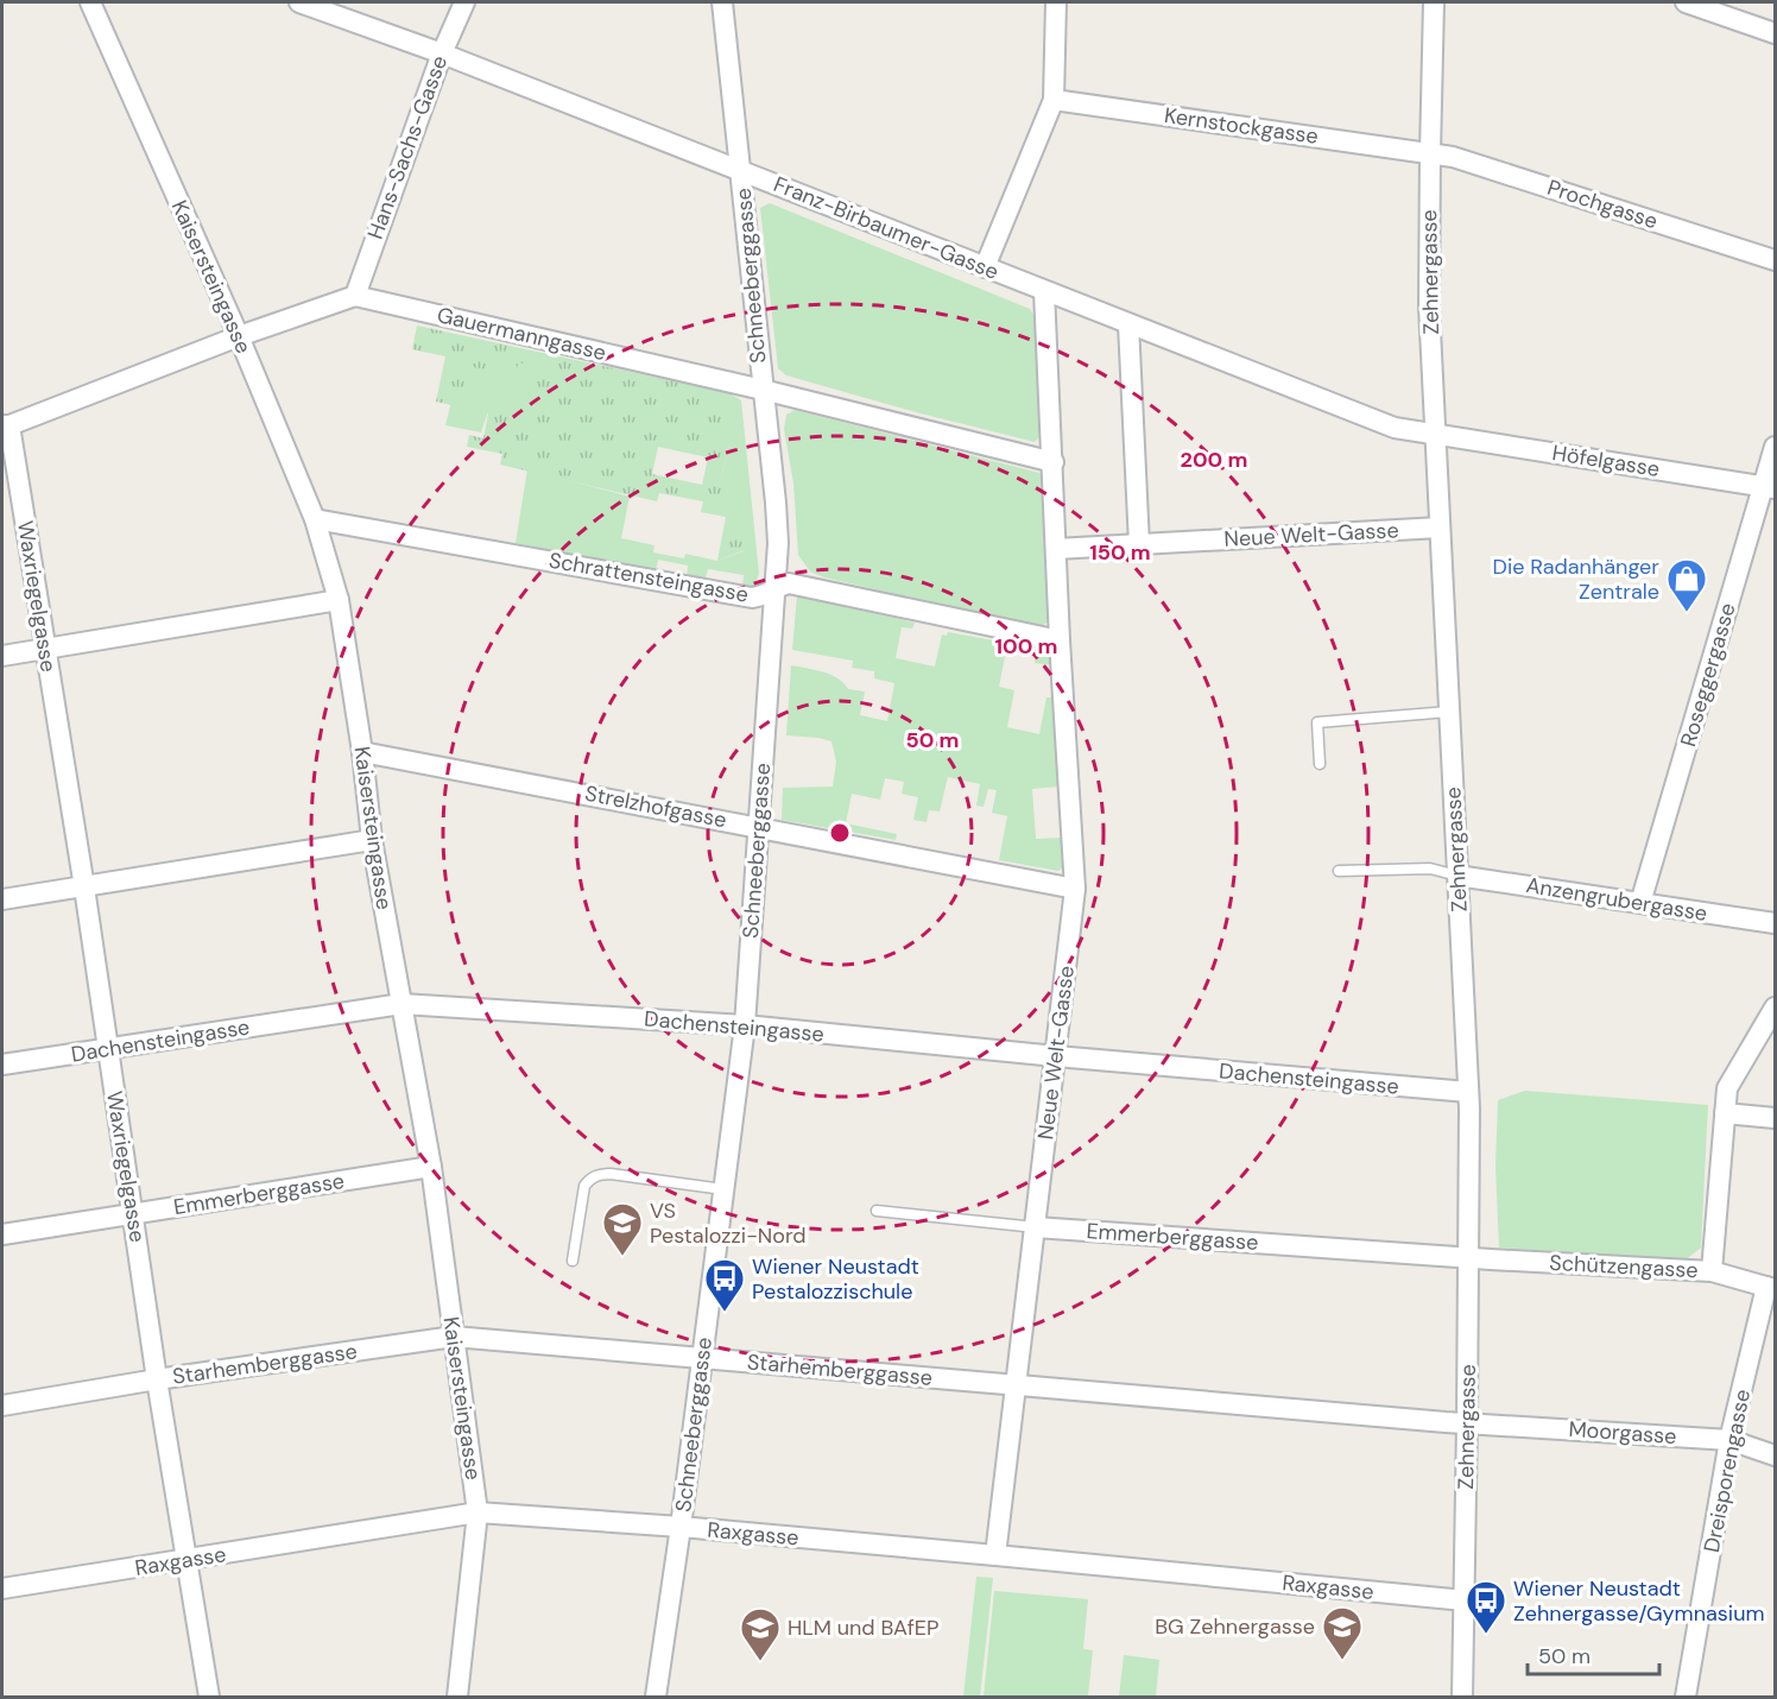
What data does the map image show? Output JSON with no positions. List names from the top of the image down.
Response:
{
  "streets": {
    "street": [
      "Kernstockgasse",
      "Hans-Sachs-Gasse",
      "Prochgasse",
      "Franz-Birbaumer-Gasse",
      "Zehnergasse",
      "Schneeberggasse",
      "Kaisersteingasse",
      "Gauermanngasse",
      "Höfelgasse",
      "Neue Welt-Gasse",
      "Schrattensteingasse",
      "Waxriegelgasse",
      "Roseggergasse",
      "Strelzhofgasse",
      "Anzengrubergasse",
      "Dachensteingasse",
      "Emmerberggasse",
      "Schützengasse",
      "Starhemberggasse",
      "Moorgasse",
      "Dreisporengasse",
      "Raxgasse"
    ]
  },
  "crossings": [
    ["Kernstockgasse", "Prochgasse"],
    ["Kernstockgasse", "Zehnergasse"],
    ["Hans-Sachs-Gasse", "Franz-Birbaumer-Gasse"],
    ["Hans-Sachs-Gasse", "Gauermanngasse"],
    ["Prochgasse", "Zehnergasse"],
    ["Franz-Birbaumer-Gasse", "Zehnergasse"],
    ["Franz-Birbaumer-Gasse", "Schneeberggasse"],
    ["Franz-Birbaumer-Gasse", "Höfelgasse"],
    ["Franz-Birbaumer-Gasse", "Neue Welt-Gasse"],
    ["Zehnergasse", "Höfelgasse"],
    ["Zehnergasse", "Neue Welt-Gasse"],
    ["Zehnergasse", "Anzengrubergasse"],
    ["Zehnergasse", "Dachensteingasse"],
    ["Zehnergasse", "Emmerberggasse"],
    ["Zehnergasse", "Schützengasse"],
    ["Zehnergasse", "Starhemberggasse"],
    ["Zehnergasse", "Moorgasse"],
    ["Zehnergasse", "Raxgasse"],
    ["Schneeberggasse", "Gauermanngasse"],
    ["Schneeberggasse", "Schrattensteingasse"],
    ["Schneeberggasse", "Strelzhofgasse"],
    ["Schneeberggasse", "Dachensteingasse"],
    ["Schneeberggasse", "Starhemberggasse"],
    ["Schneeberggasse", "Raxgasse"],
    ["Kaisersteingasse", "Schrattensteingasse"],
    ["Kaisersteingasse", "Strelzhofgasse"],
    ["Kaisersteingasse", "Dachensteingasse"],
    ["Kaisersteingasse", "Emmerberggasse"],
    ["Kaisersteingasse", "Starhemberggasse"],
    ["Kaisersteingasse", "Raxgasse"],
    ["Gauermanngasse", "Neue Welt-Gasse"],
    ["Höfelgasse", "Roseggergasse"],
    ["Neue Welt-Gasse", "Schrattensteingasse"],
    ["Neue Welt-Gasse", "Strelzhofgasse"],
    ["Neue Welt-Gasse", "Dachensteingasse"],
    ["Neue Welt-Gasse", "Emmerberggasse"],
    ["Neue Welt-Gasse", "Starhemberggasse"],
    ["Neue Welt-Gasse", "Raxgasse"],
    ["Waxriegelgasse", "Dachensteingasse"],
    ["Waxriegelgasse", "Emmerberggasse"],
    ["Waxriegelgasse", "Starhemberggasse"],
    ["Waxriegelgasse", "Raxgasse"],
    ["Roseggergasse", "Anzengrubergasse"],
    ["Emmerberggasse", "Schützengasse"],
    ["Schützengasse", "Dreisporengasse"],
    ["Starhemberggasse", "Moorgasse"],
    ["Moorgasse", "Dreisporengasse"]
  ],
  "places": {
    "shop": ["Die Radanhänger Zentrale"],
    "school or university": ["VS Pestalozzi-Nord", "BG Zehnergasse", "HLM und BAfEP"],
    "bus stop": ["Wiener Neustadt Pestalozzischule", "Wiener Neustadt Zehnergasse/Gymnasium"]
  },
  "scale_bar": "50 m",
  "rings": [
    "200 m",
    "150 m",
    "100 m",
    "50 m"
  ]
}
